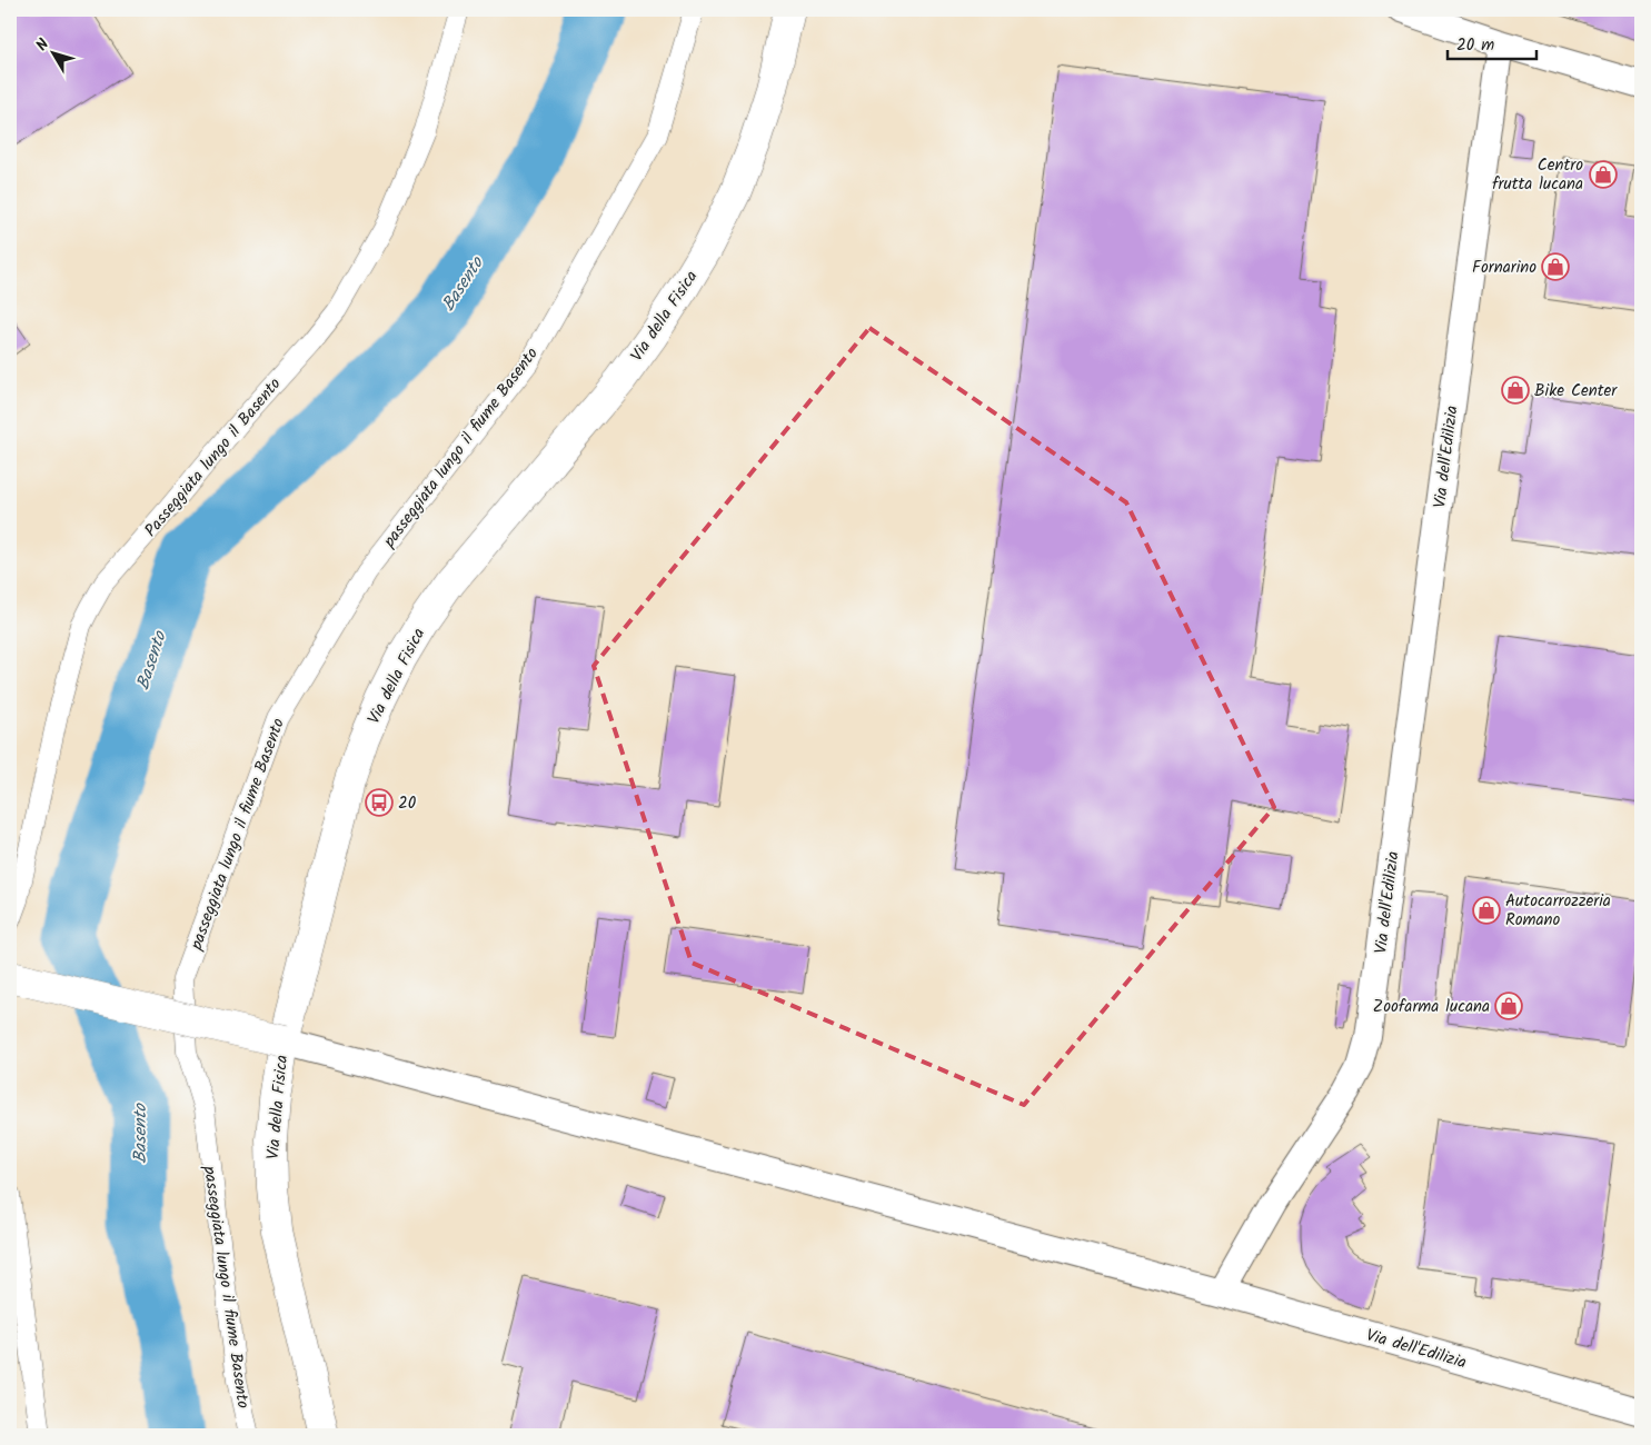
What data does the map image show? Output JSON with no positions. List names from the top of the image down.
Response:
{
  "streets": {
    "street": [
      "Via della Fisica",
      "passeggiata lungo il fiume Basento",
      "Passeggiata lungo il Basento",
      "Via dell'Edilizia"
    ]
  },
  "water": ["Basento"],
  "places": {
    "shop": [
      "Centro frutta lucana",
      "Fornarino",
      "Bike Center",
      "Autocarrozzeria Romano",
      "Zoofarma lucana"
    ],
    "bus stop": ["20"]
  },
  "scale_bar": "20 m",
  "north": "top left"
}
